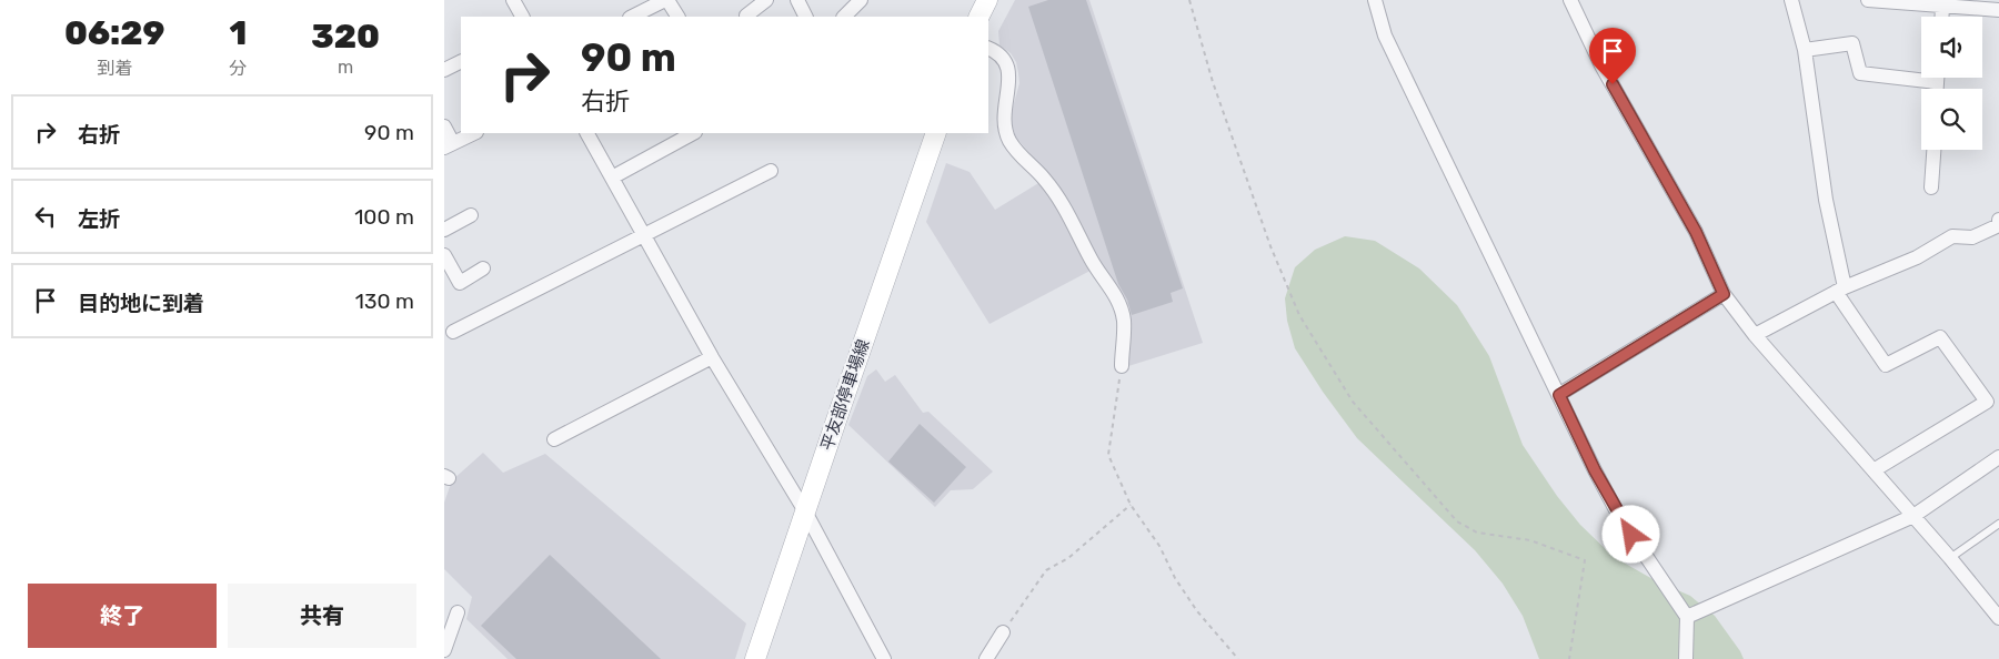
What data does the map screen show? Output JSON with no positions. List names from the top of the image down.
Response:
{
  "streets": {
    "main road": ["平友部停車場線"]
  },
  "page": {
    "eta": [
      "06:29",
      "到着",
      "1",
      "分",
      "320",
      "m"
    ],
    "turn": ["90 m", "右折"],
    "list": [
      {
        "name": "右折",
        "value": "90 m"
      },
      {
        "name": "左折",
        "value": "100 m"
      },
      {
        "name": "目的地に到着",
        "value": "130 m"
      }
    ],
    "buttons": ["終了", "共有"]
  }
}
